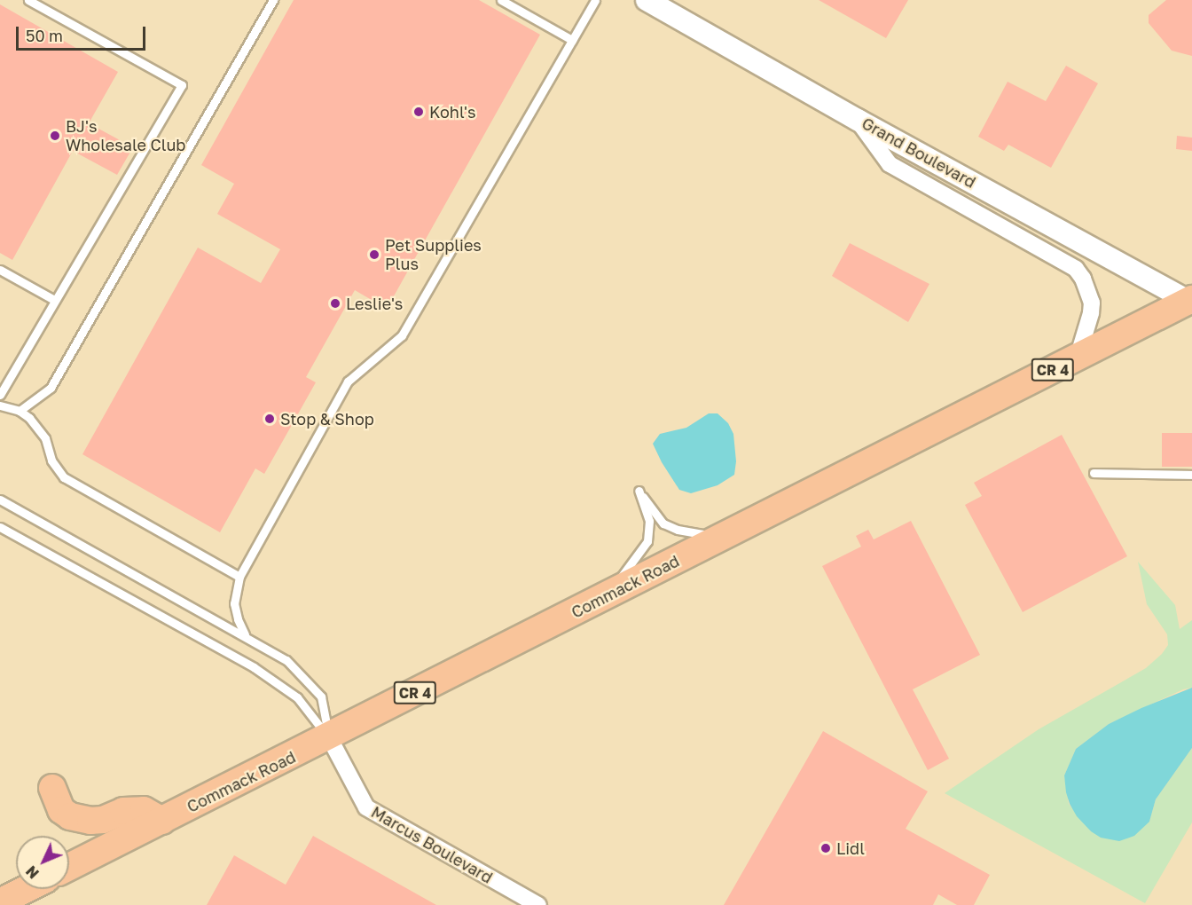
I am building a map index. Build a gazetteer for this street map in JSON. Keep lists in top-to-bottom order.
{
  "streets": {
    "main road": ["CR 4", "Commack Road"],
    "street": ["Grand Boulevard", "Marcus Boulevard"]
  },
  "crossings": [
    ["Grand Boulevard", "Commack Road"],
    ["Commack Road", "Marcus Boulevard"]
  ],
  "places": [
    "Kohl's",
    "BJ's Wholesale Club",
    "Pet Supplies Plus",
    "Leslie's",
    "Stop & Shop",
    "Lidl"
  ],
  "scale_bar": "50 m",
  "north": "bottom left"
}
